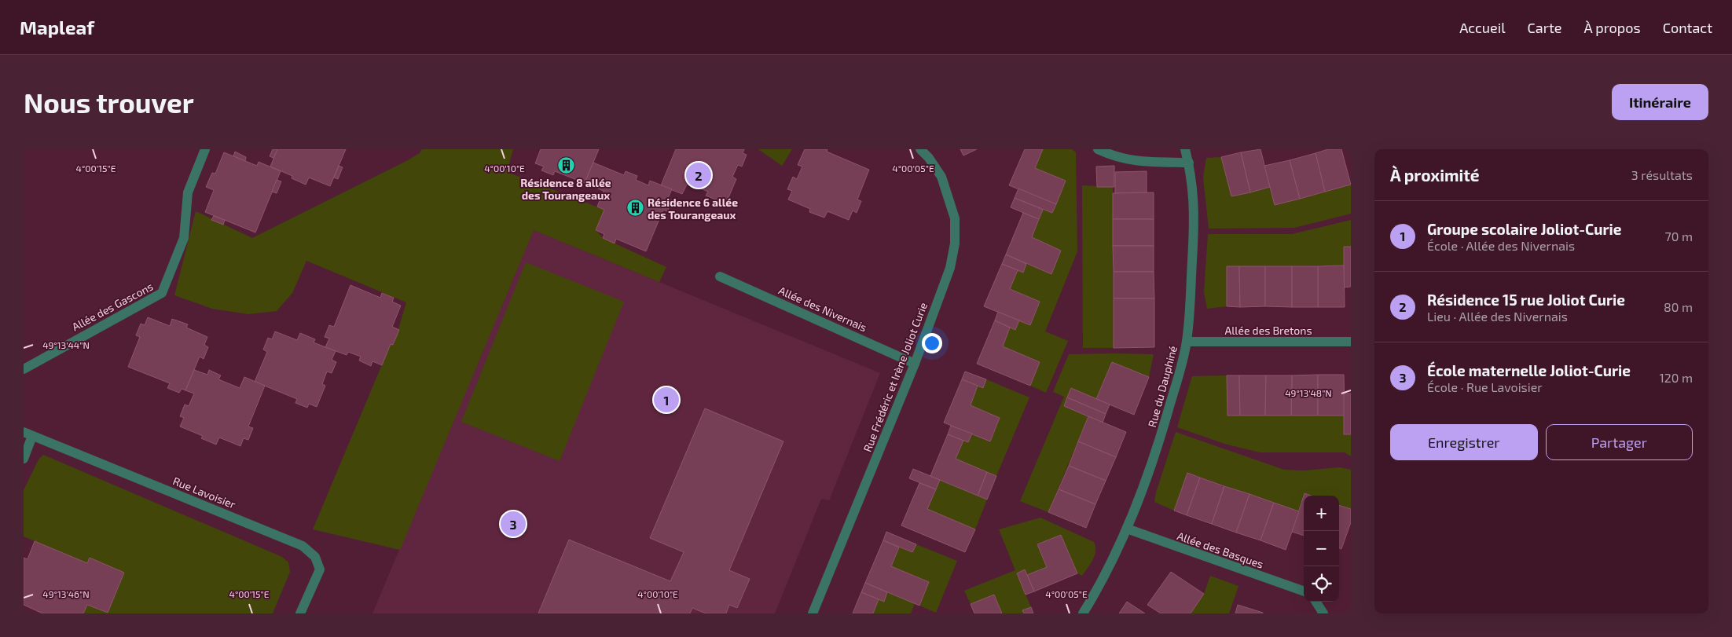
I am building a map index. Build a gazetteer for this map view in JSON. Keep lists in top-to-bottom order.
{
  "streets": {
    "street": [
      "Allée des Gascons",
      "Allée des Nivernais",
      "Allée des Bretons",
      "Rue Frédéric et Irène Joliot Curie",
      "Rue du Dauphiné",
      "Rue Lavoisier",
      "Allée des Basques"
    ]
  },
  "crossings": [
    ["Allée des Nivernais", "Rue Frédéric et Irène Joliot Curie"],
    ["Allée des Bretons", "Rue du Dauphiné"],
    ["Rue du Dauphiné", "Allée des Basques"]
  ],
  "places": {
    "building": ["Résidence 8 allée des Tourangeaux", "Résidence 6 allée des Tourangeaux"]
  },
  "page": {
    "header": "Mapleaf",
    "nav": [
      "Accueil",
      "Carte",
      "À propos",
      "Contact"
    ],
    "buttons": [
      "Itinéraire",
      ["Enregistrer", "Partager"]
    ],
    "title": "Nous trouver",
    "heading": ["À proximité", "3 résultats"],
    "pins": ["2", "1", "3"],
    "list": [
      {
        "mark": "1",
        "name": "Groupe scolaire Joliot-Curie",
        "note": "École · Allée des Nivernais",
        "value": "70 m"
      },
      {
        "mark": "2",
        "name": "Résidence 15 rue Joliot Curie",
        "note": "Lieu · Allée des Nivernais",
        "value": "80 m"
      },
      {
        "mark": "3",
        "name": "École maternelle Joliot-Curie",
        "note": "École · Rue Lavoisier",
        "value": "120 m"
      }
    ],
    "map_buttons": ["+", "−"]
  },
  "coordinates": [
    "4°00'15\"E",
    "4°00'10\"E",
    "4°00'05\"E",
    "49°13'44\"N",
    "49°13'48\"N",
    "49°13'46\"N"
  ]
}
